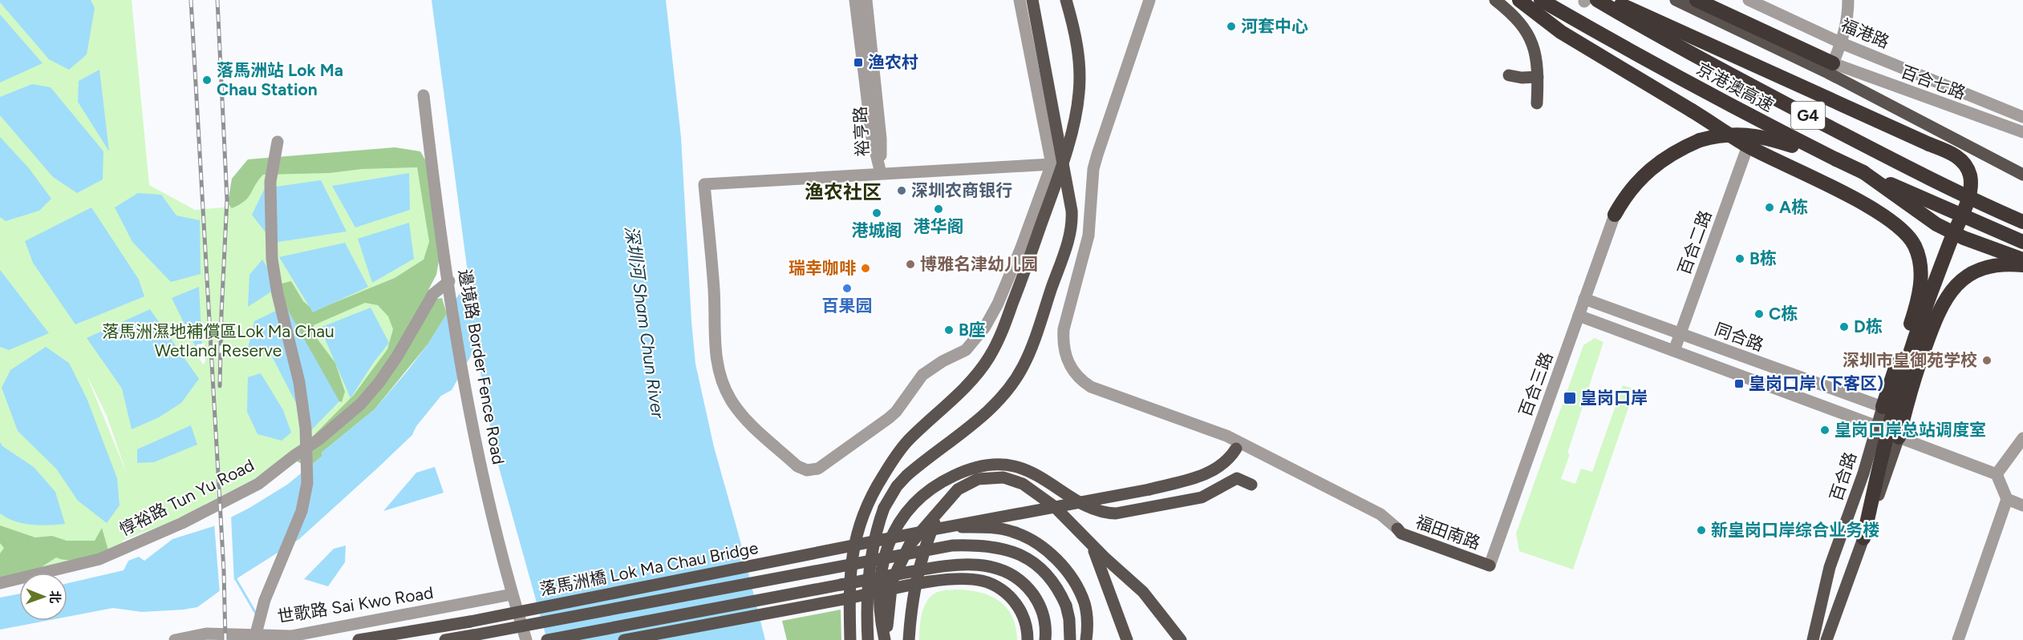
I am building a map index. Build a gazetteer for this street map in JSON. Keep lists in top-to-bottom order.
{
  "streets": {
    "highway": ["京港澳高速", "G4"],
    "main road": ["百合路", "福田南路", "落馬洲橋 Lok Ma Chau Bridge"],
    "street": [
      "福港路",
      "百合七路",
      "裕亨路",
      "百合二路",
      "同合路",
      "邊境路 Border Fence Road",
      "百合三路",
      "惇裕路 Tun Yu Road",
      "世歌路 Sai Kwo Road"
    ]
  },
  "crossings": [
    ["百合二路", "同合路"],
    ["同合路", "百合三路"],
    ["同合路", "百合路"],
    ["邊境路 Border Fence Road", "惇裕路 Tun Yu Road"],
    ["邊境路 Border Fence Road", "世歌路 Sai Kwo Road"],
    ["百合三路", "福田南路"]
  ],
  "districts": ["渔农社区"],
  "water": ["深圳河 Sham Chun River"],
  "parks": ["落馬洲濕地補償區Lok Ma Chau Wetland Reserve"],
  "places": {
    "other": [
      "河套中心",
      "落馬洲站 Lok Ma Chau Station",
      "深圳农商银行",
      "A栋",
      "港华阁",
      "港城阁",
      "B栋",
      "博雅名津幼儿园",
      "瑞幸咖啡",
      "百果园",
      "C栋",
      "D栋",
      "B座",
      "深圳市皇御苑学校",
      "皇岗口岸总站调度室",
      "新皇岗口岸综合业务楼"
    ],
    "transit": ["渔农村", "皇岗口岸 (下客区)", "皇岗口岸"]
  },
  "north": "right"
}
